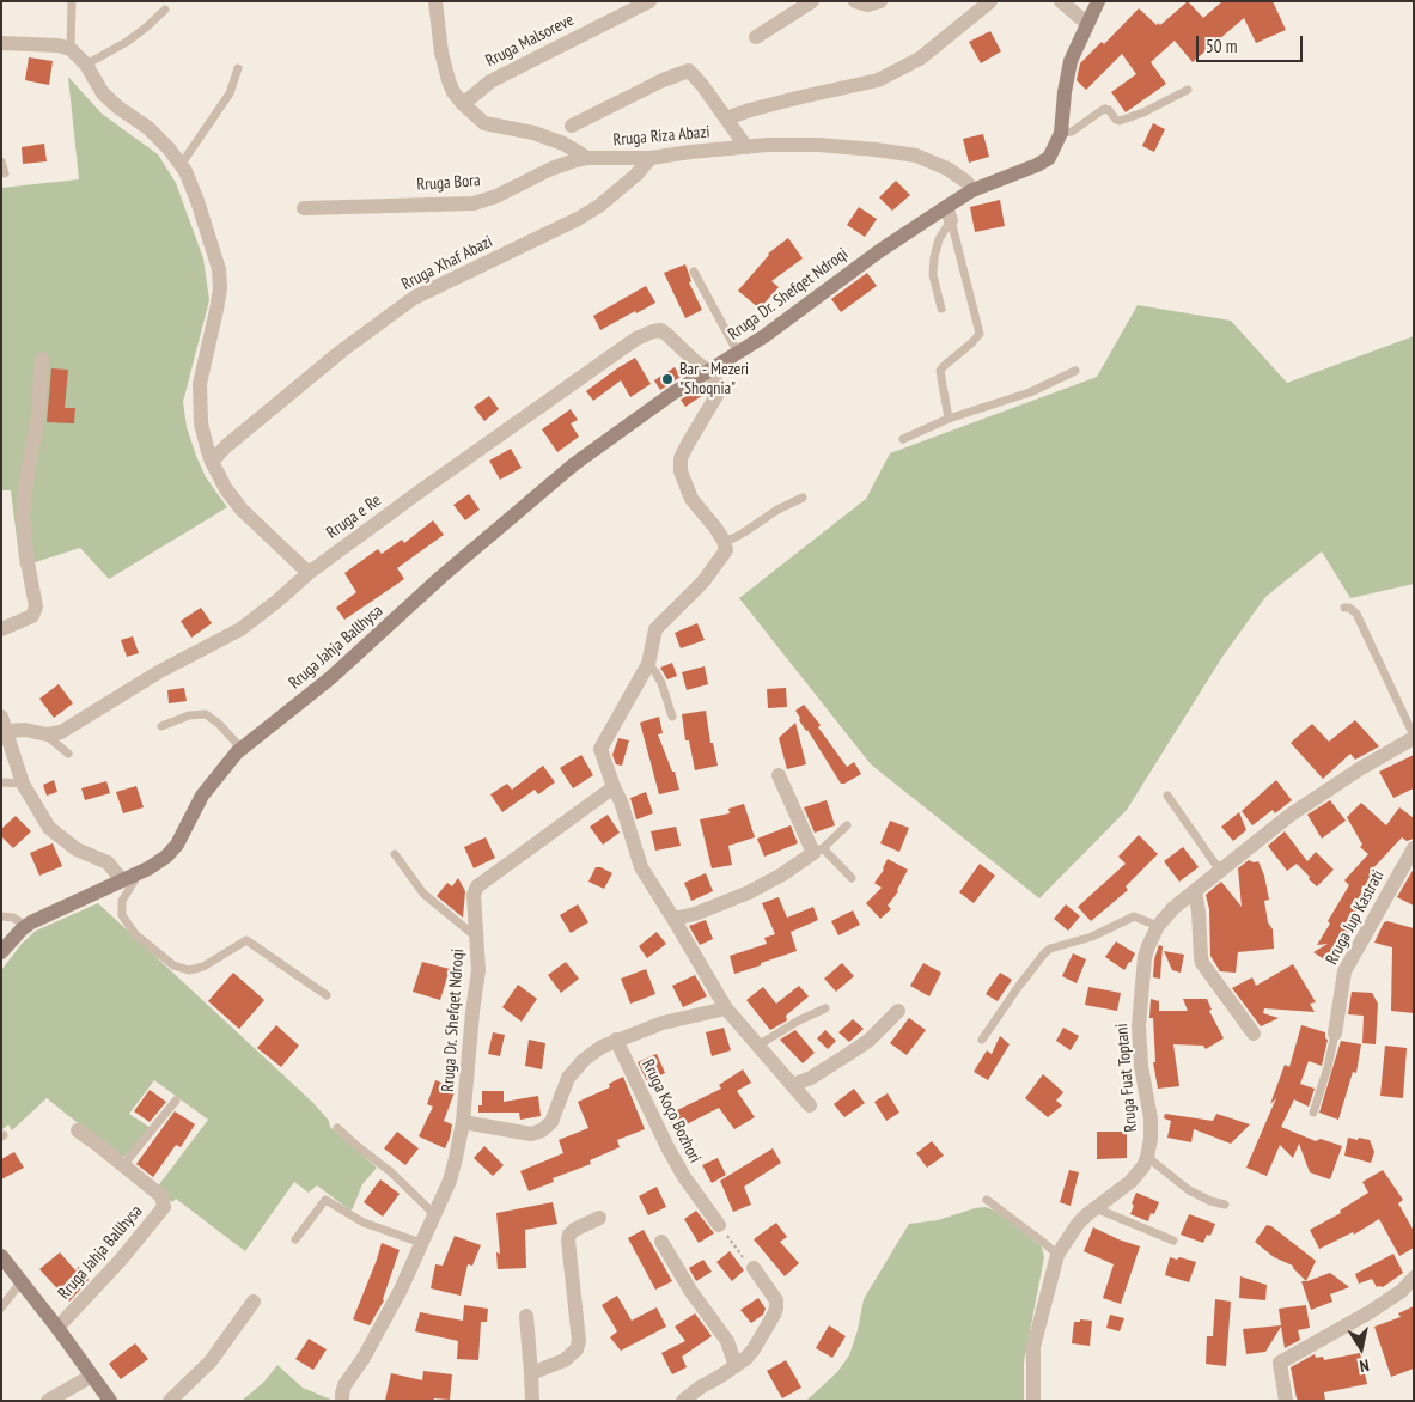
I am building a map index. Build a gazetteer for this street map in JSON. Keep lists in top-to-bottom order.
{
  "streets": {
    "main road": ["Rruga Dr. Shefqet Ndroqi", "Rruga Jahja Ballhysa"],
    "street": [
      "Rruga Malsoreve",
      "Rruga Riza Abazi",
      "Rruga Bora",
      "Rruga Xhaf Abazi",
      "Rruga e Re",
      "Rruga Jup Kastrati",
      "Rruga Fuat Toptani",
      "Rruga Koço Bozhori"
    ]
  },
  "crossings": [
    ["Rruga Riza Abazi", "Rruga Bora"],
    ["Rruga Riza Abazi", "Rruga Xhaf Abazi"],
    ["Rruga Riza Abazi", "Rruga Dr. Shefqet Ndroqi"],
    ["Rruga Dr. Shefqet Ndroqi", "Rruga e Re"],
    ["Rruga Dr. Shefqet Ndroqi", "Rruga Jahja Ballhysa"],
    ["Rruga e Re", "Rruga Jahja Ballhysa"]
  ],
  "places": ["Bar - Mezeri \"Shoqnia\""],
  "scale_bar": "50 m",
  "north": "bottom"
}
